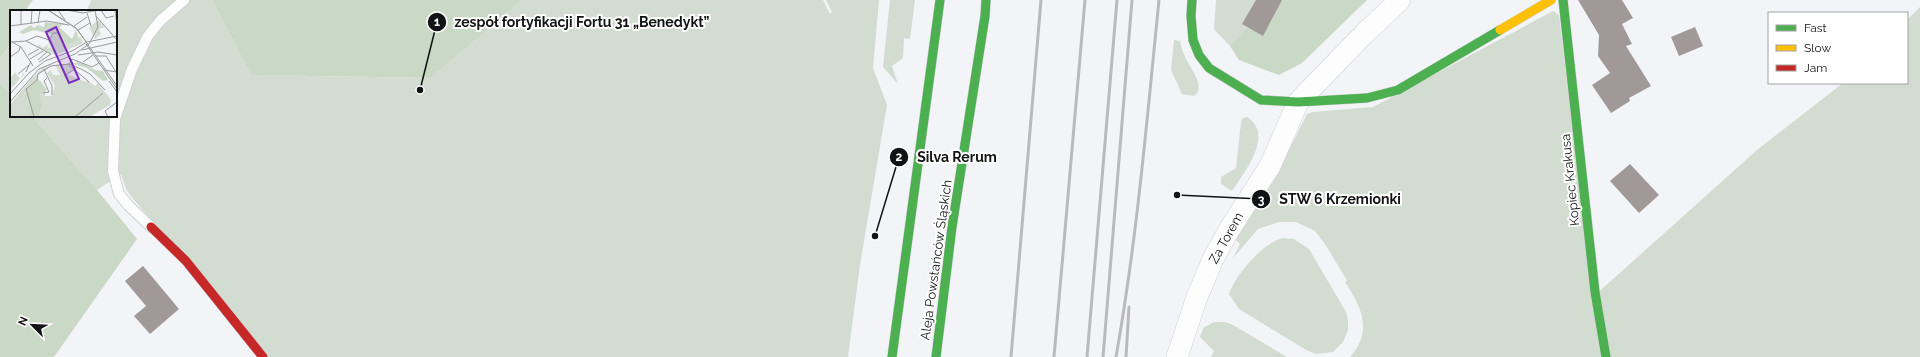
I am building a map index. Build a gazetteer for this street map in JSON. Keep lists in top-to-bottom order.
{
  "streets": {
    "street": ["Kopiec Krakusa", "Za Torem", "Aleja Powstańców Śląskich"]
  },
  "places": ["zespół fortyfikacji Fortu 31 „Benedykt”", "STW 6 Krzemionki", "Silva Rerum"],
  "legend": ["Fast", "Slow", "Jam"],
  "north": "top left"
}
